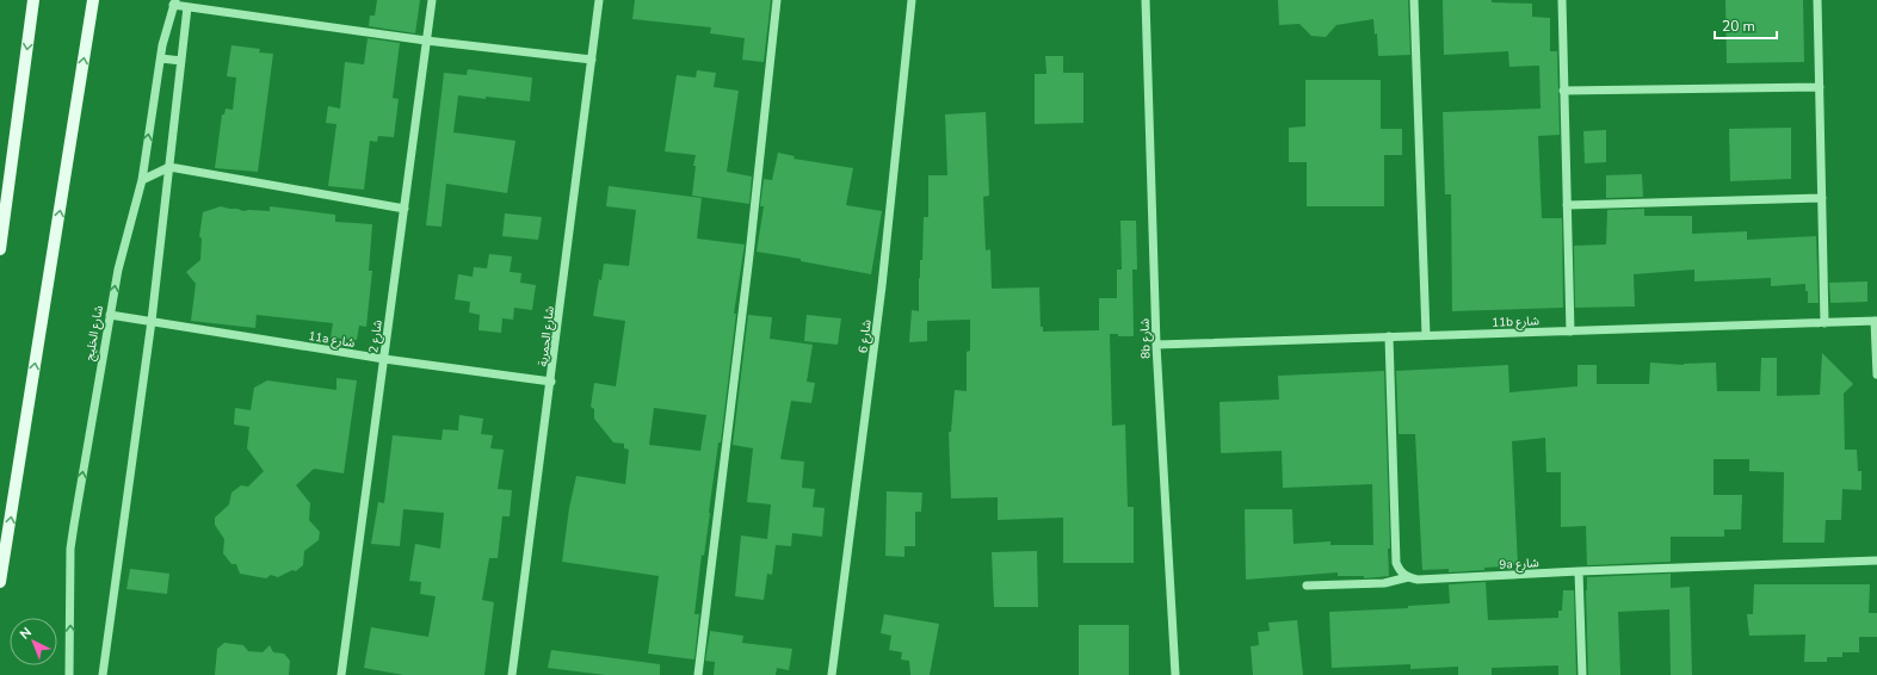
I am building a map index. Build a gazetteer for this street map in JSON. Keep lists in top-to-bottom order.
{
  "streets": {
    "street": [
      "11b شارع",
      "شارع الخليج",
      "شارع 2",
      "شارع الحمرية",
      "شارع 6",
      "11a شارع",
      "8b شارع",
      "9a شارع"
    ]
  },
  "crossings": [
    ["11b شارع", "8b شارع"],
    ["شارع الخليج", "11a شارع"],
    ["شارع 2", "11a شارع"],
    ["شارع الحمرية", "11a شارع"]
  ],
  "scale_bar": "20 m",
  "north": "top left"
}
